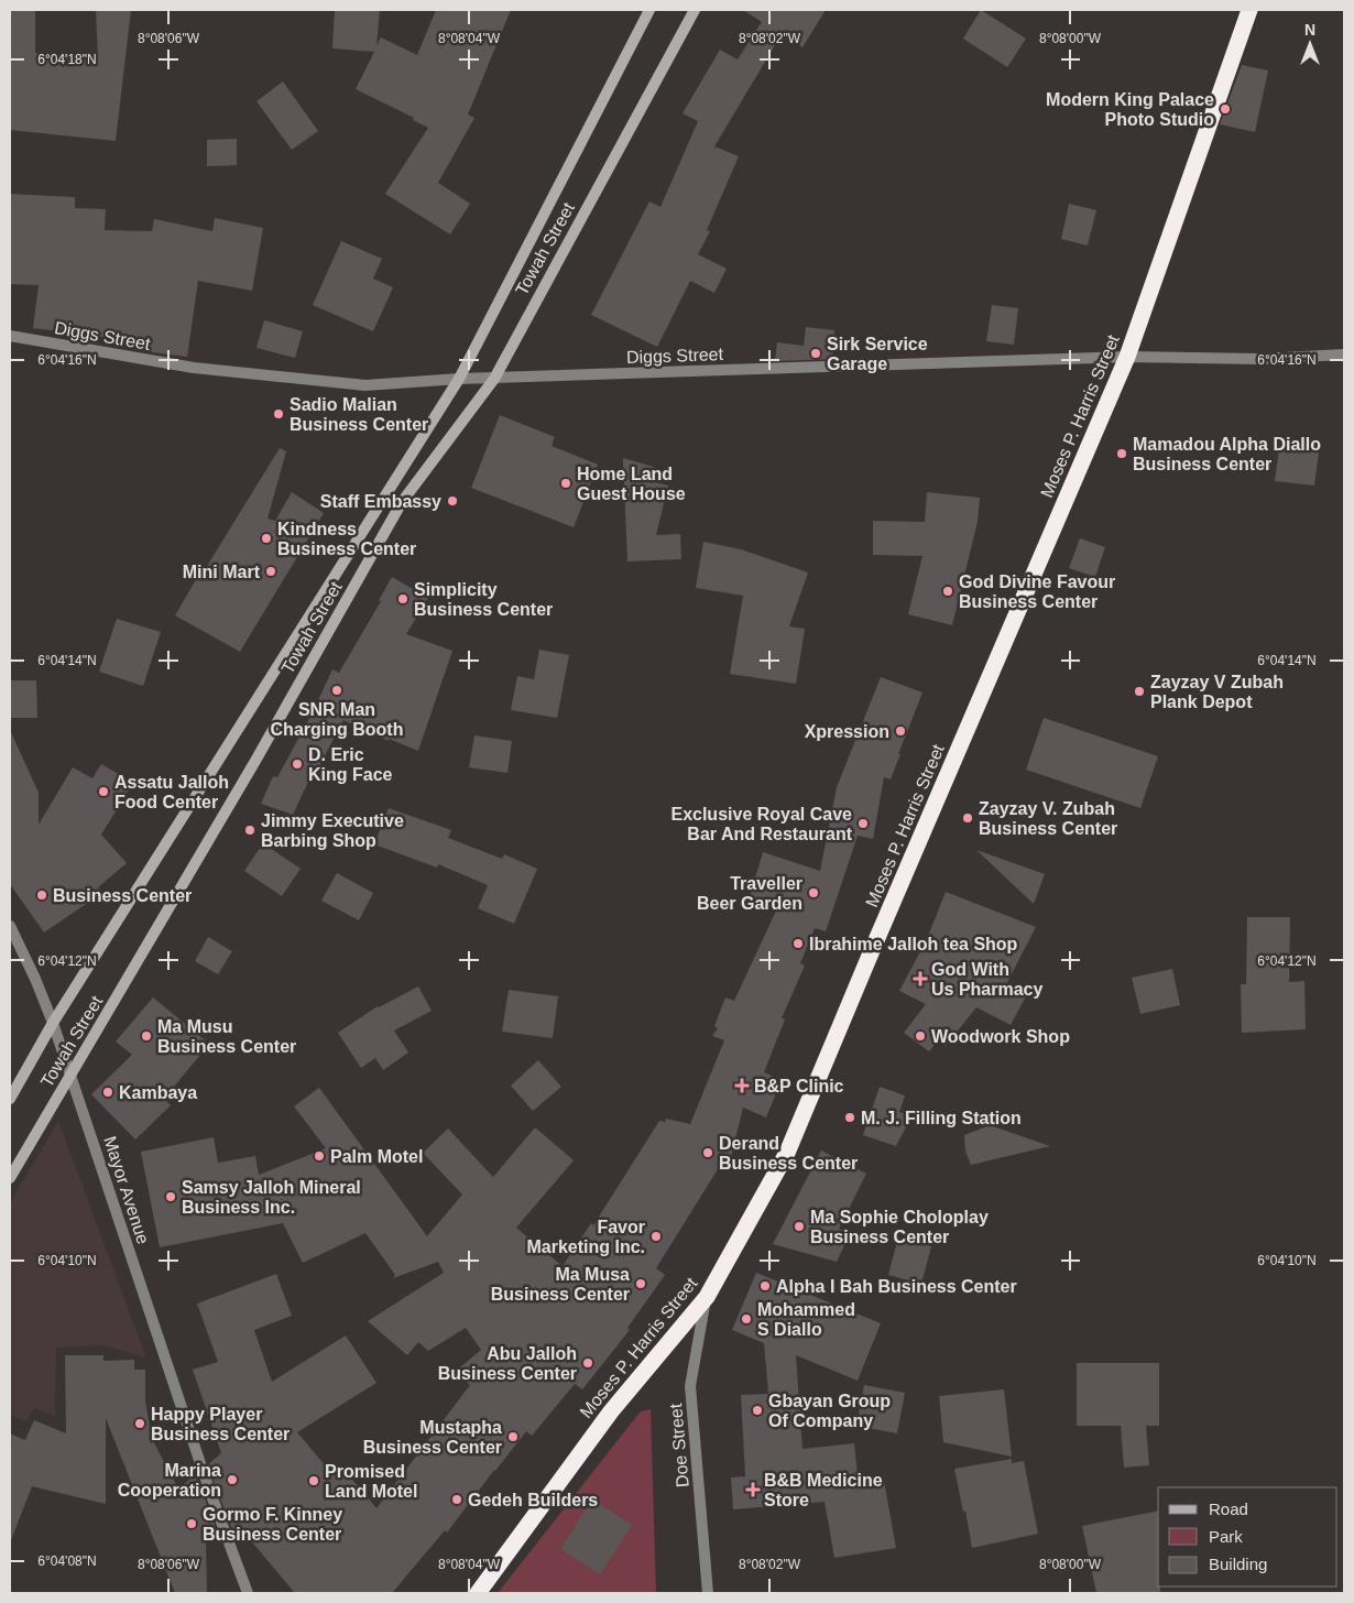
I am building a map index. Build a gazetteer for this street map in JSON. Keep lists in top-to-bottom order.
{
  "streets": {
    "highway": ["Moses P. Harris Street"],
    "street": [
      "Towah Street",
      "Diggs Street",
      "Mayor Avenue",
      "Doe Street"
    ]
  },
  "crossings": [
    ["Towah Street", "Diggs Street"],
    ["Towah Street", "Mayor Avenue"],
    ["Diggs Street", "Moses P. Harris Street"],
    ["Moses P. Harris Street", "Doe Street"]
  ],
  "places": {
    "other": [
      "Modern King Palace Photo Studio",
      "Sirk Service Garage",
      "Sadio Malian Business Center",
      "Mamadou Alpha Diallo Business Center",
      "Home Land Guest House",
      "Staff Embassy",
      "Kindness Business Center",
      "Mini Mart",
      "God Divine Favour Business Center",
      "Simplicity Business Center",
      "SNR Man Charging Booth",
      "Zayzay V Zubah Plank Depot",
      "Xpression",
      "D. Eric King Face",
      "Assatu Jalloh Food Center",
      "Zayzay V. Zubah Business Center",
      "Exclusive Royal Cave Bar And Restaurant",
      "Jimmy Executive Barbing Shop",
      "Traveller Beer Garden",
      "Business Center",
      "Ibrahime Jalloh tea Shop",
      "Ma Musu Business Center",
      "Woodwork Shop",
      "Kambaya",
      "M. J. Filling Station",
      "Derand Business Center",
      "Palm Motel",
      "Samsy Jalloh Mineral Business Inc.",
      "Ma Sophie Choloplay Business Center",
      "Favor Marketing Inc.",
      "Ma Musa Business Center",
      "Alpha I Bah Business Center",
      "Mohammed S Diallo",
      "Abu Jalloh Business Center",
      "Gbayan Group Of Company",
      "Happy Player Business Center",
      "Mustapha Business Center",
      "Marina Cooperation",
      "Promised Land Motel",
      "Gedeh Builders",
      "Gormo F. Kinney Business Center"
    ],
    "health": ["God With Us Pharmacy", "B&P Clinic", "B&B Medicine Store"]
  },
  "legend": ["Road", "Park", "Building"],
  "north": "top",
  "coordinates": [
    "8°08'06\"W",
    "8°08'04\"W",
    "8°08'02\"W",
    "8°08'00\"W",
    "6°04'18\"N",
    "6°04'16\"N",
    "6°04'14\"N",
    "6°04'12\"N",
    "6°04'10\"N",
    "6°04'08\"N"
  ]
}
